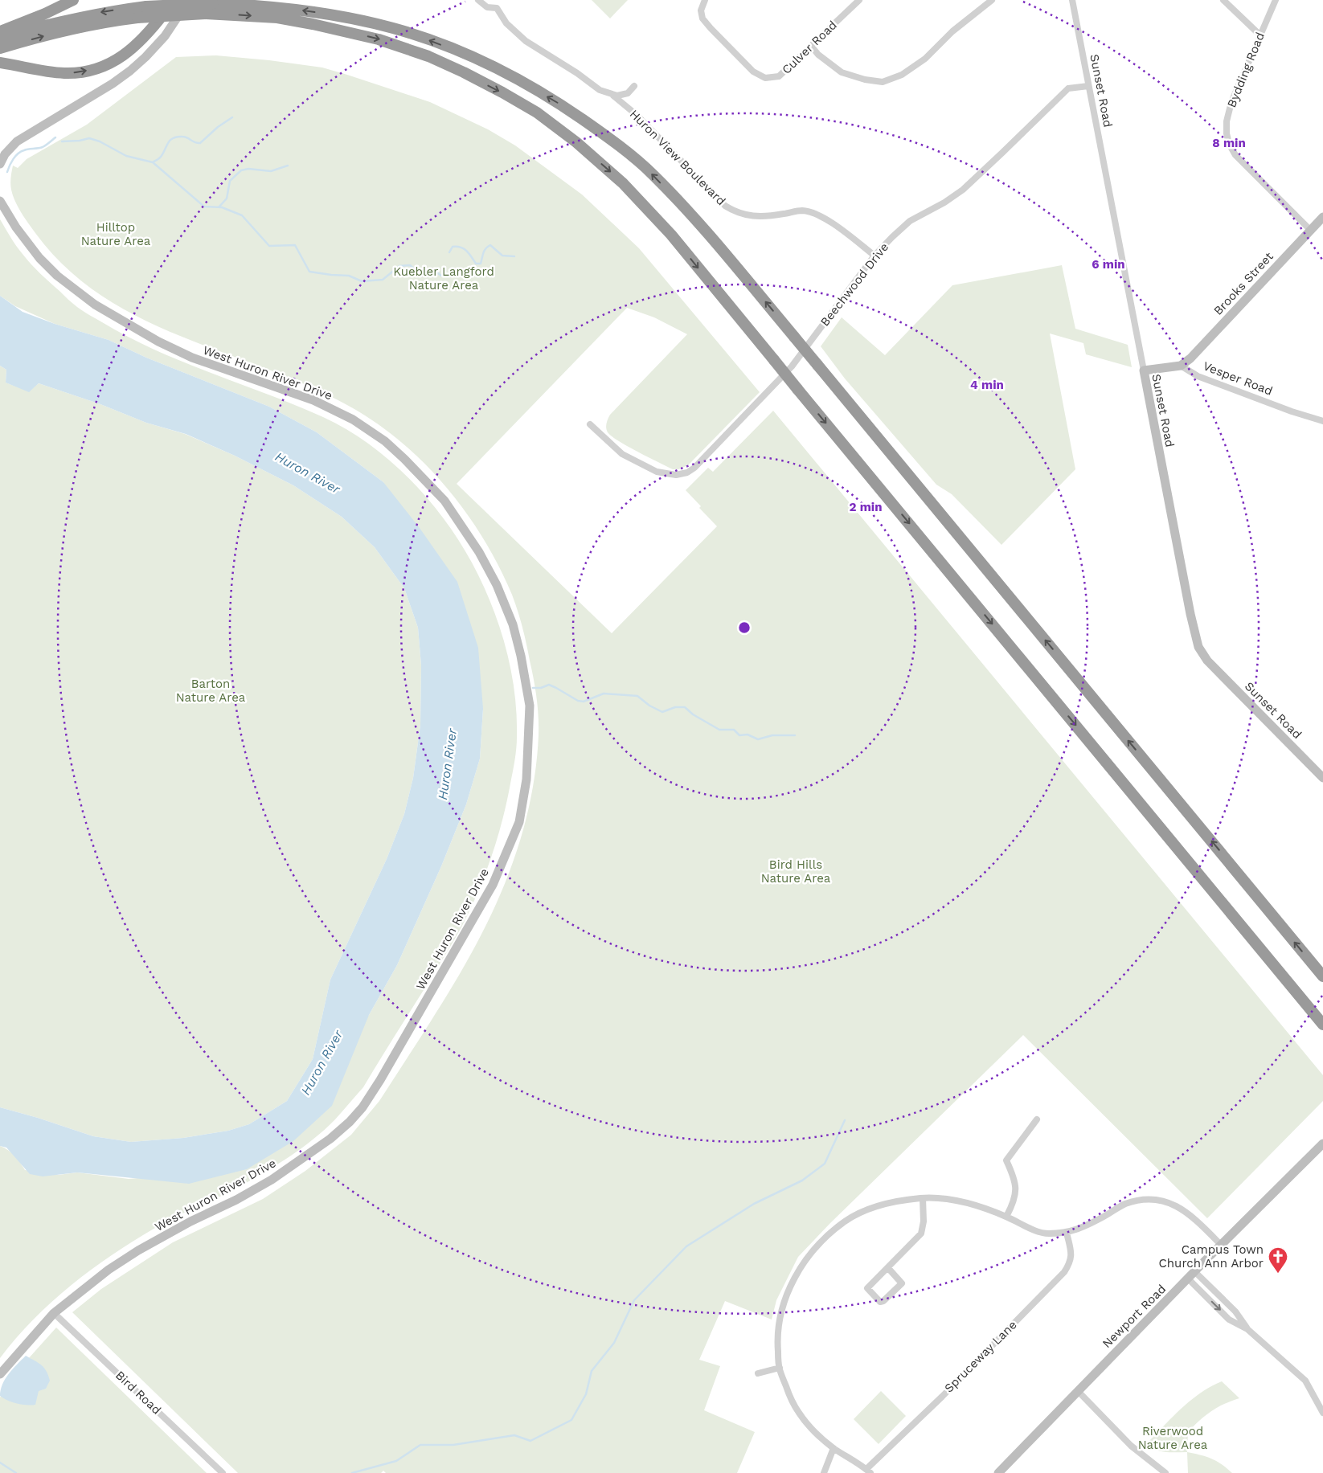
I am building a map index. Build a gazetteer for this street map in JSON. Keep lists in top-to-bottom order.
{
  "streets": {
    "street": [
      "Culver Road",
      "Bydding Road",
      "Sunset Road",
      "Huron View Boulevard",
      "Brooks Street",
      "Beechwood Drive",
      "West Huron River Drive",
      "Vesper Road",
      "Newport Road",
      "Spruceway Lane",
      "Bird Road"
    ]
  },
  "crossings": [
    ["Bydding Road", "Brooks Street"],
    ["Sunset Road", "Beechwood Drive"],
    ["Huron View Boulevard", "Beechwood Drive"],
    ["Brooks Street", "Vesper Road"],
    ["West Huron River Drive", "Bird Road"]
  ],
  "water": ["Huron River"],
  "parks": [
    "Hilltop Nature Area",
    "Kuebler Langford Nature Area",
    "Barton Nature Area",
    "Bird Hills Nature Area",
    "Riverwood Nature Area"
  ],
  "places": {
    "church": ["Campus Town Church Ann Arbor"]
  },
  "rings": [
    "8 min",
    "6 min",
    "4 min",
    "2 min"
  ]
}
